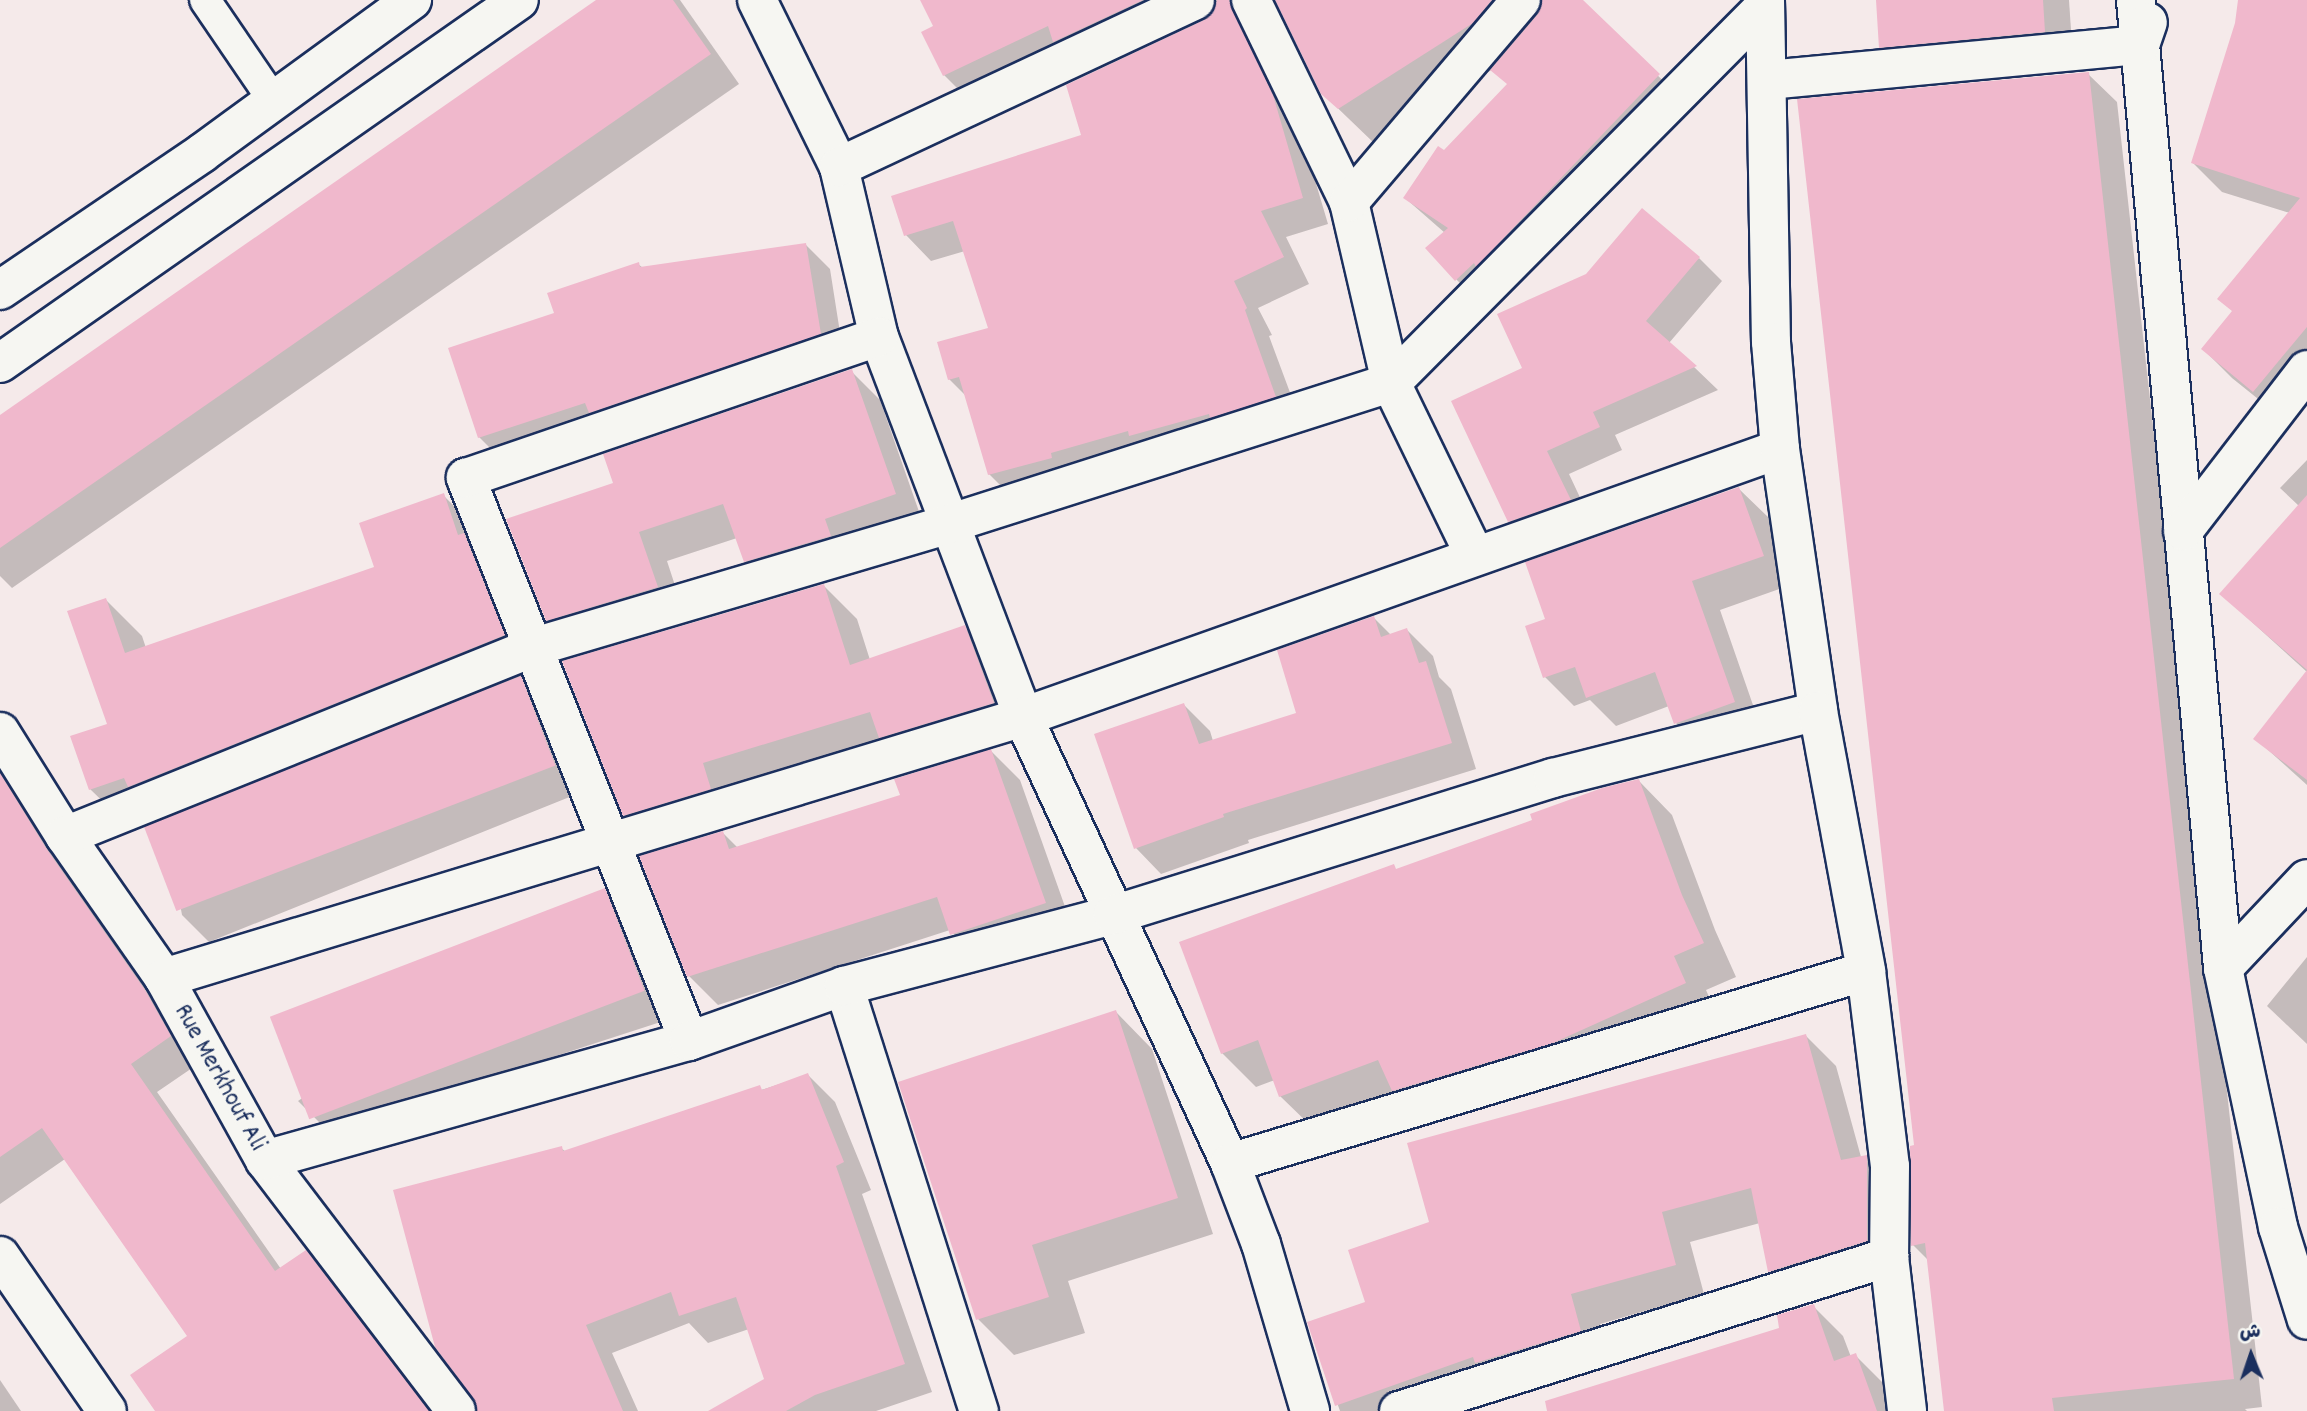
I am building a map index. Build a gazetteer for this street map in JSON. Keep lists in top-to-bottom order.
{
  "streets": {
    "street": ["Rue Merkhouf Ali"]
  },
  "north": "top"
}
